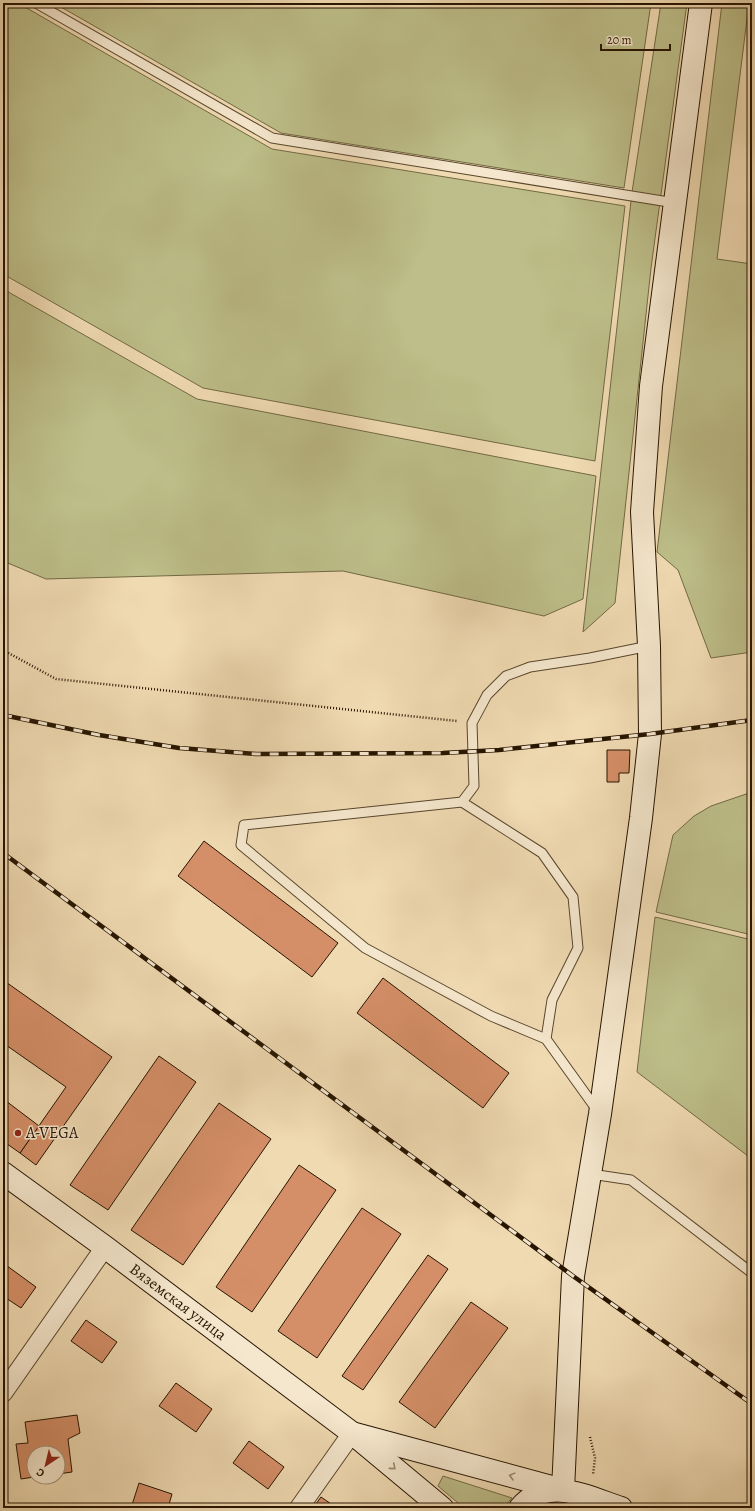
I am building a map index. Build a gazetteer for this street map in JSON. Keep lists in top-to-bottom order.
{
  "streets": {
    "main road": ["Вяземская улица"]
  },
  "places": ["A-VEGA"],
  "scale_bar": "20 m",
  "north": "bottom left"
}
